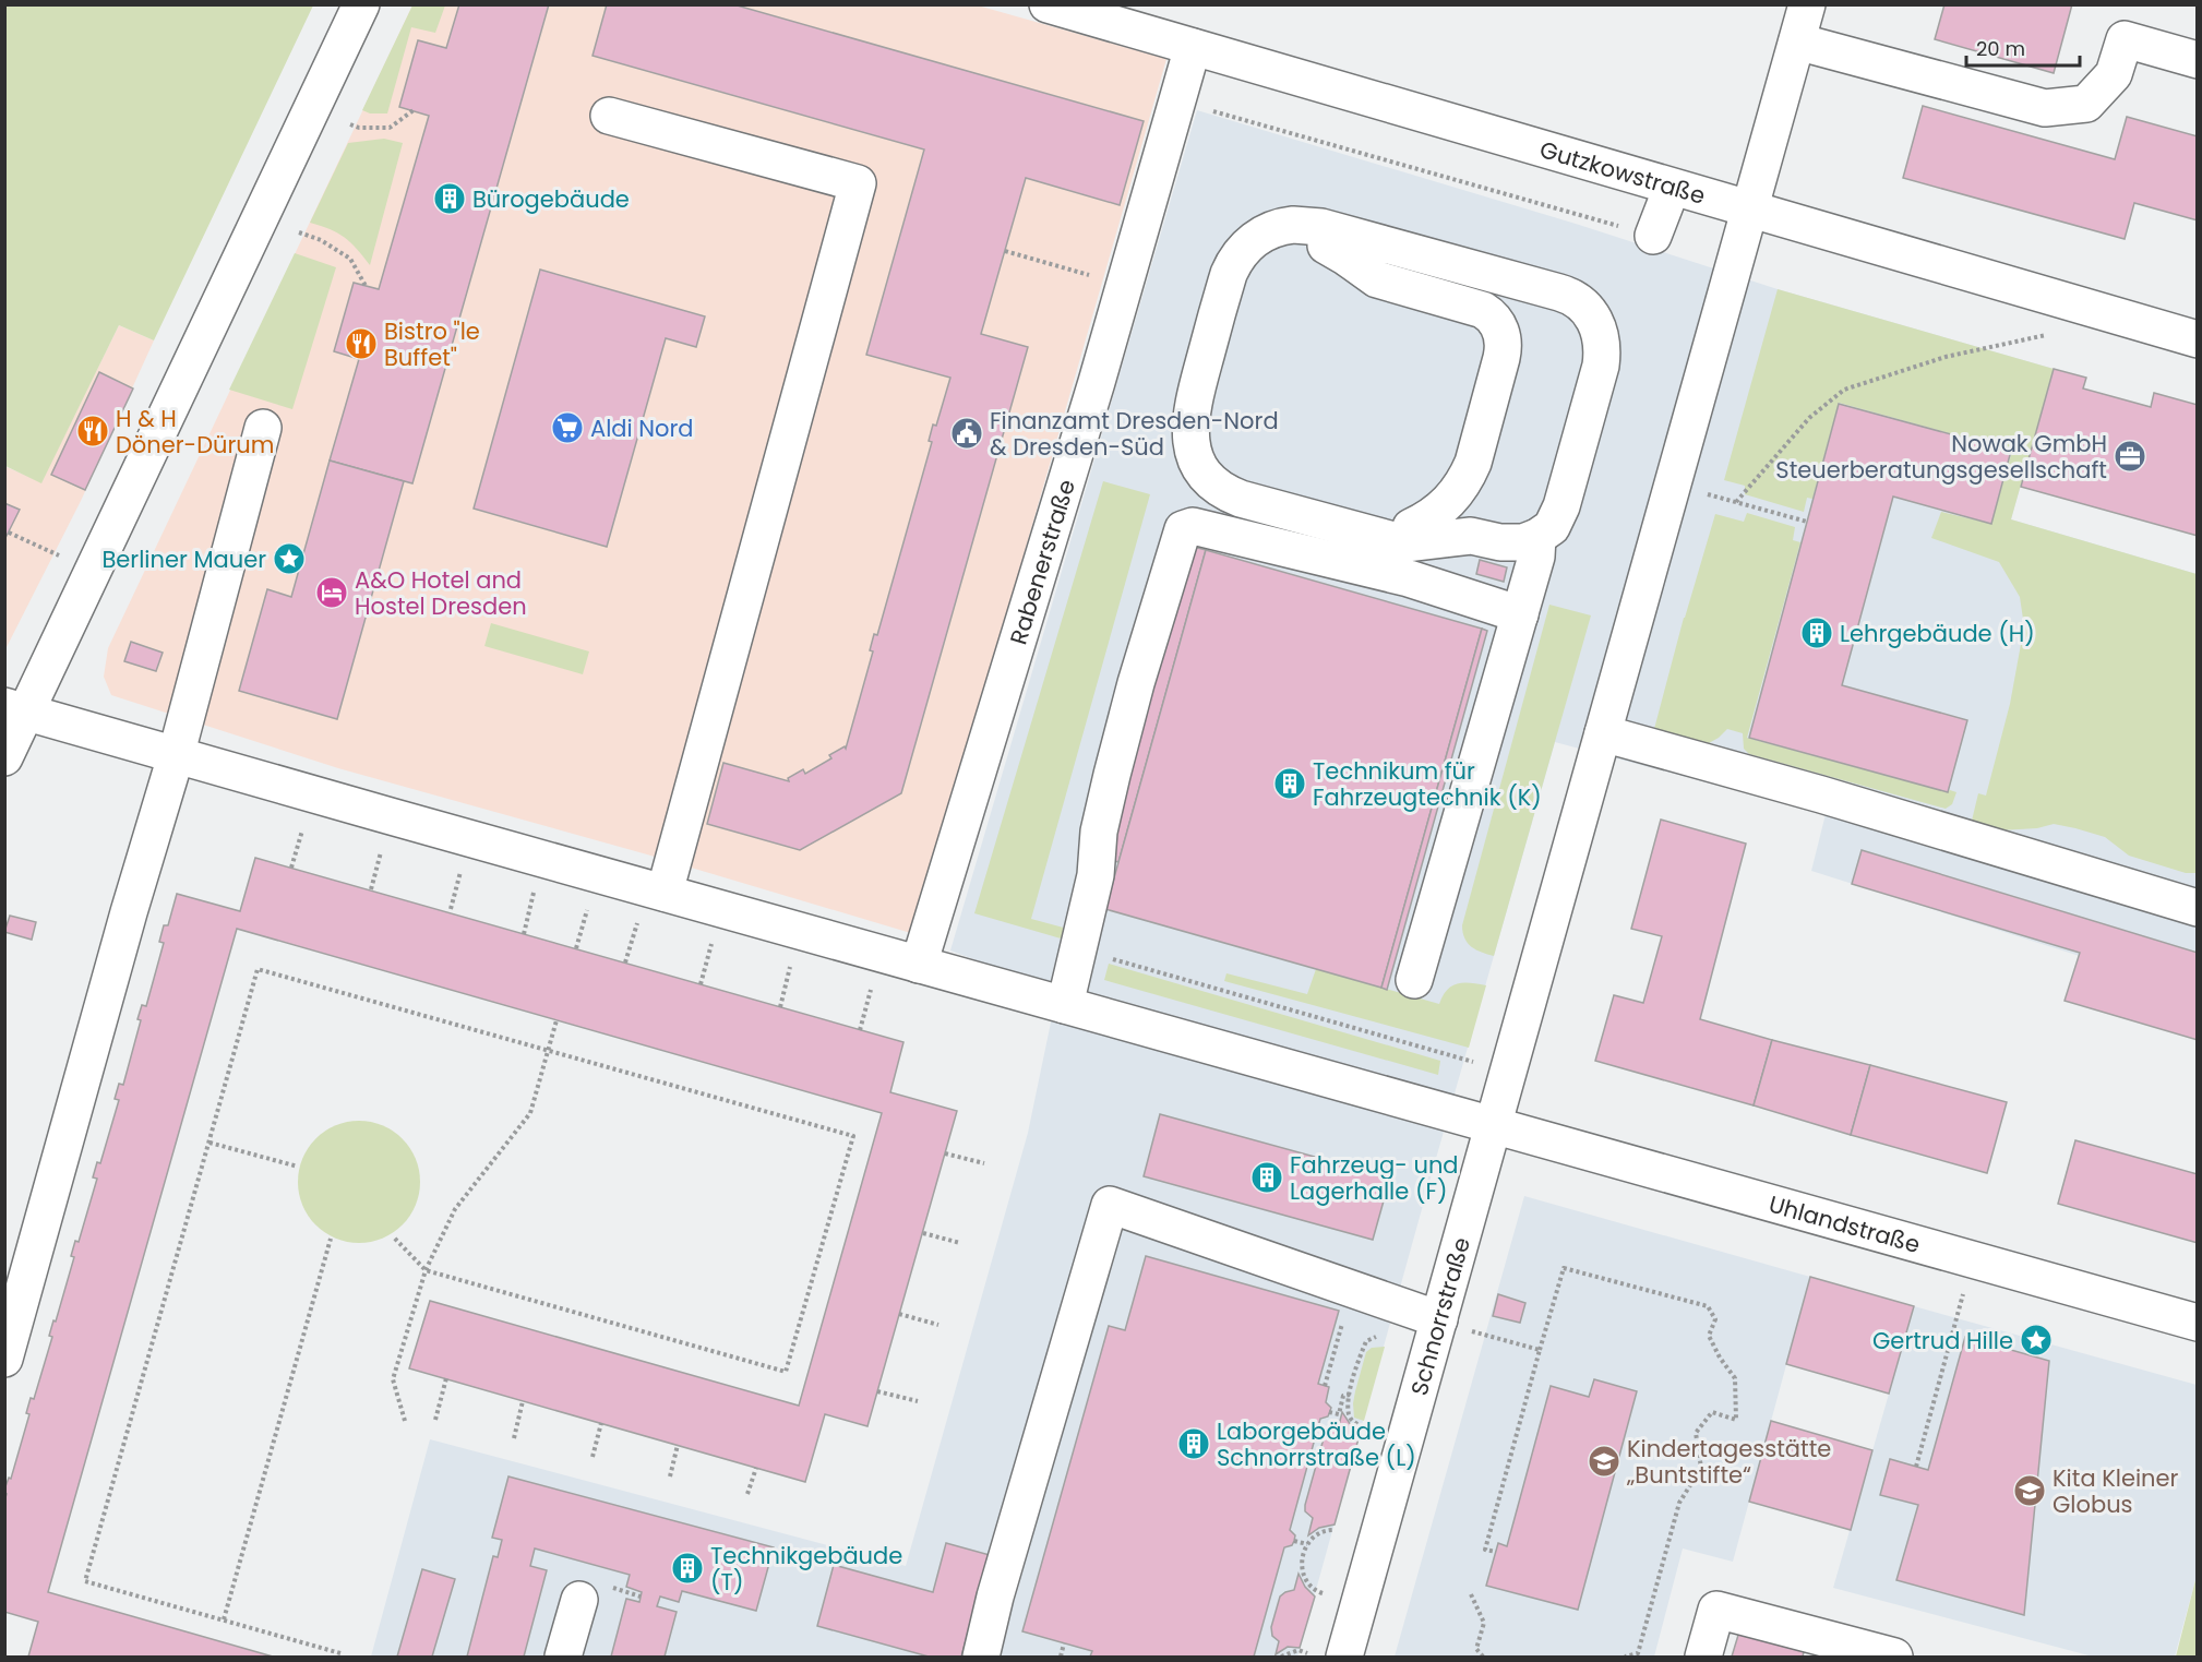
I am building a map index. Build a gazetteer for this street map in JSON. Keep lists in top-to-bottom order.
{
  "streets": {
    "street": [
      "Gutzkowstraße",
      "Rabenerstraße",
      "Uhlandstraße",
      "Schnorrstraße"
    ]
  },
  "crossings": [
    ["Gutzkowstraße", "Rabenerstraße"],
    ["Gutzkowstraße", "Schnorrstraße"],
    ["Rabenerstraße", "Uhlandstraße"],
    ["Uhlandstraße", "Schnorrstraße"]
  ],
  "places": {
    "building": [
      "Bürogebäude",
      "Lehrgebäude (H)",
      "Technikum für Fahrzeugtechnik (K)",
      "Fahrzeug- und Lagerhalle (F)",
      "Laborgebäude Schnorrstraße (L)",
      "Technikgebäude (T)"
    ],
    "restaurant": ["Bistro \"le Buffet\"", "H & H Döner-Dürum"],
    "supermarket": ["Aldi Nord"],
    "public building": ["Finanzamt Dresden-Nord & Dresden-Süd"],
    "office": ["Nowak GmbH Steuerberatungsgesellschaft"],
    "place": ["Berliner Mauer", "Gertrud Hille"],
    "hotel": ["A&O Hotel and Hostel Dresden"],
    "school or university": ["Kindertagesstätte „Buntstifte“", "Kita Kleiner Globus"]
  },
  "scale_bar": "20 m"
}
